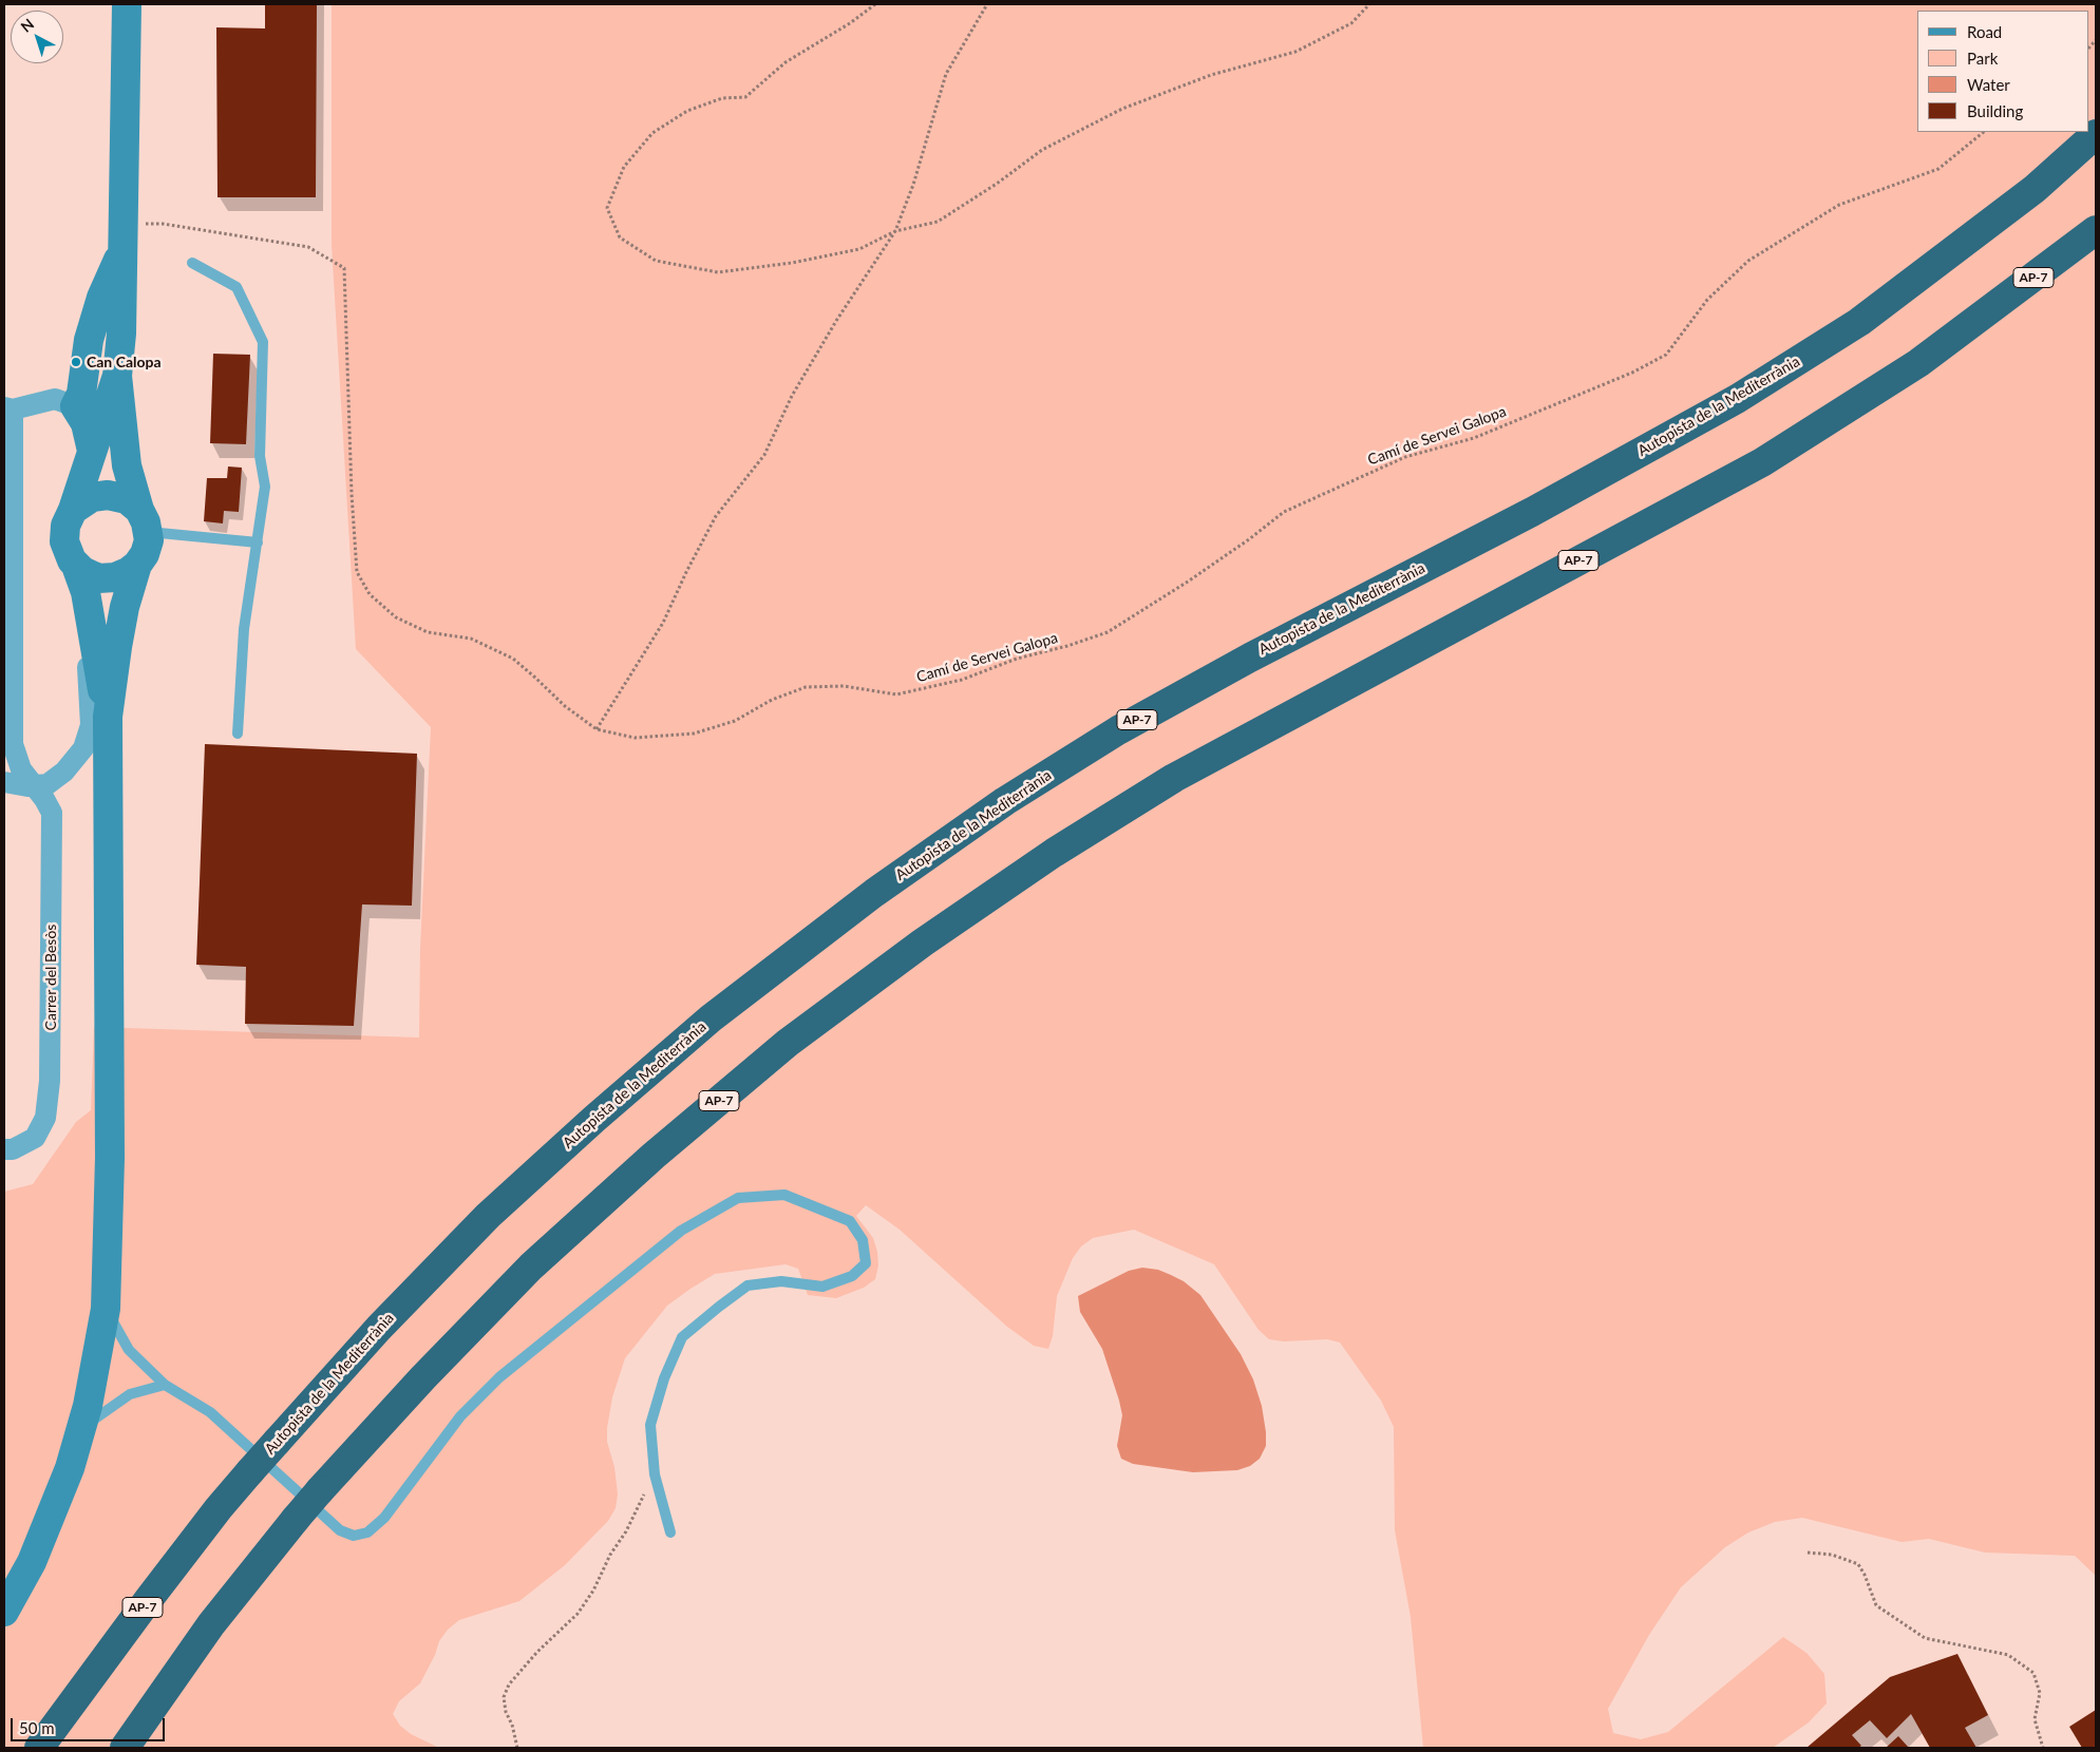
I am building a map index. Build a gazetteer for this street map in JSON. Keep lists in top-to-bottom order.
{
  "streets": {
    "highway": ["AP-7", "Autopista de la Mediterrània"],
    "street": ["Carrer del Besòs"],
    "path": ["Camí de Servei Galopa"]
  },
  "places": ["Can Calopa"],
  "legend": [
    "Road",
    "Park",
    "Water",
    "Building"
  ],
  "scale_bar": "50 m",
  "north": "top left"
}
